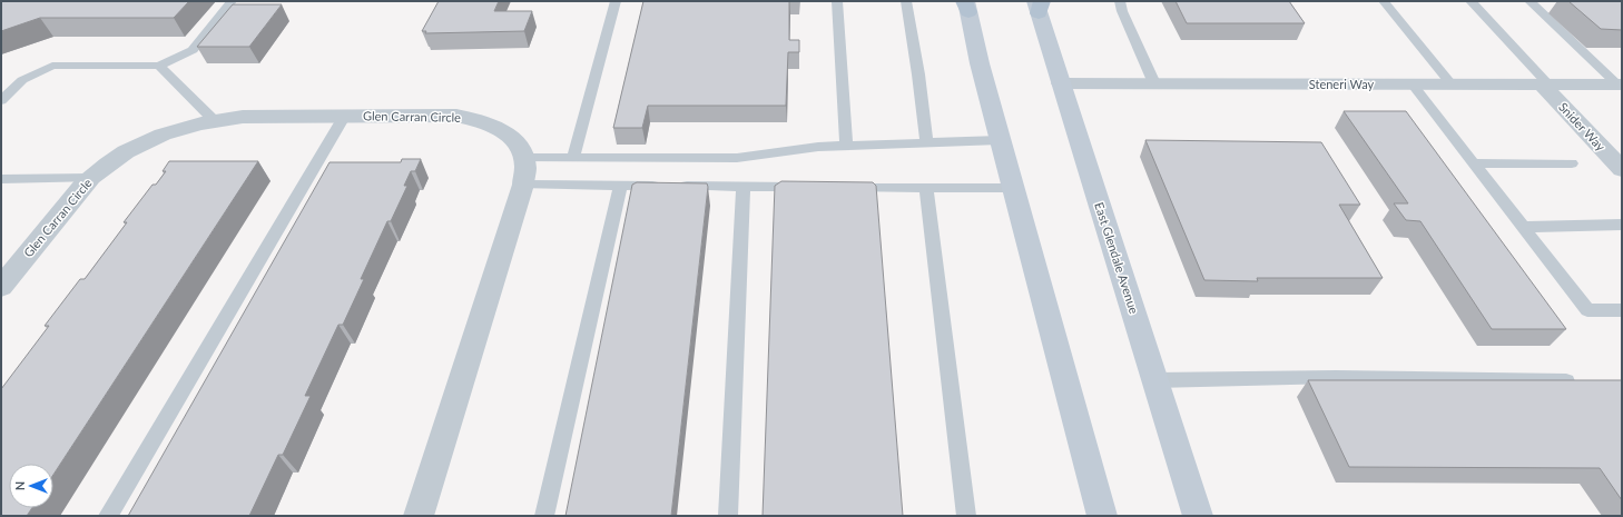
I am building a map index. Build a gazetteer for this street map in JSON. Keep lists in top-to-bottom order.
{
  "streets": {
    "main road": ["East Glendale Avenue"],
    "street": ["Steneri Way", "Glen Carran Circle", "Snider Way"]
  },
  "crossings": [
    ["Steneri Way", "Snider Way"],
    ["Steneri Way", "East Glendale Avenue"]
  ],
  "north": "left"
}
